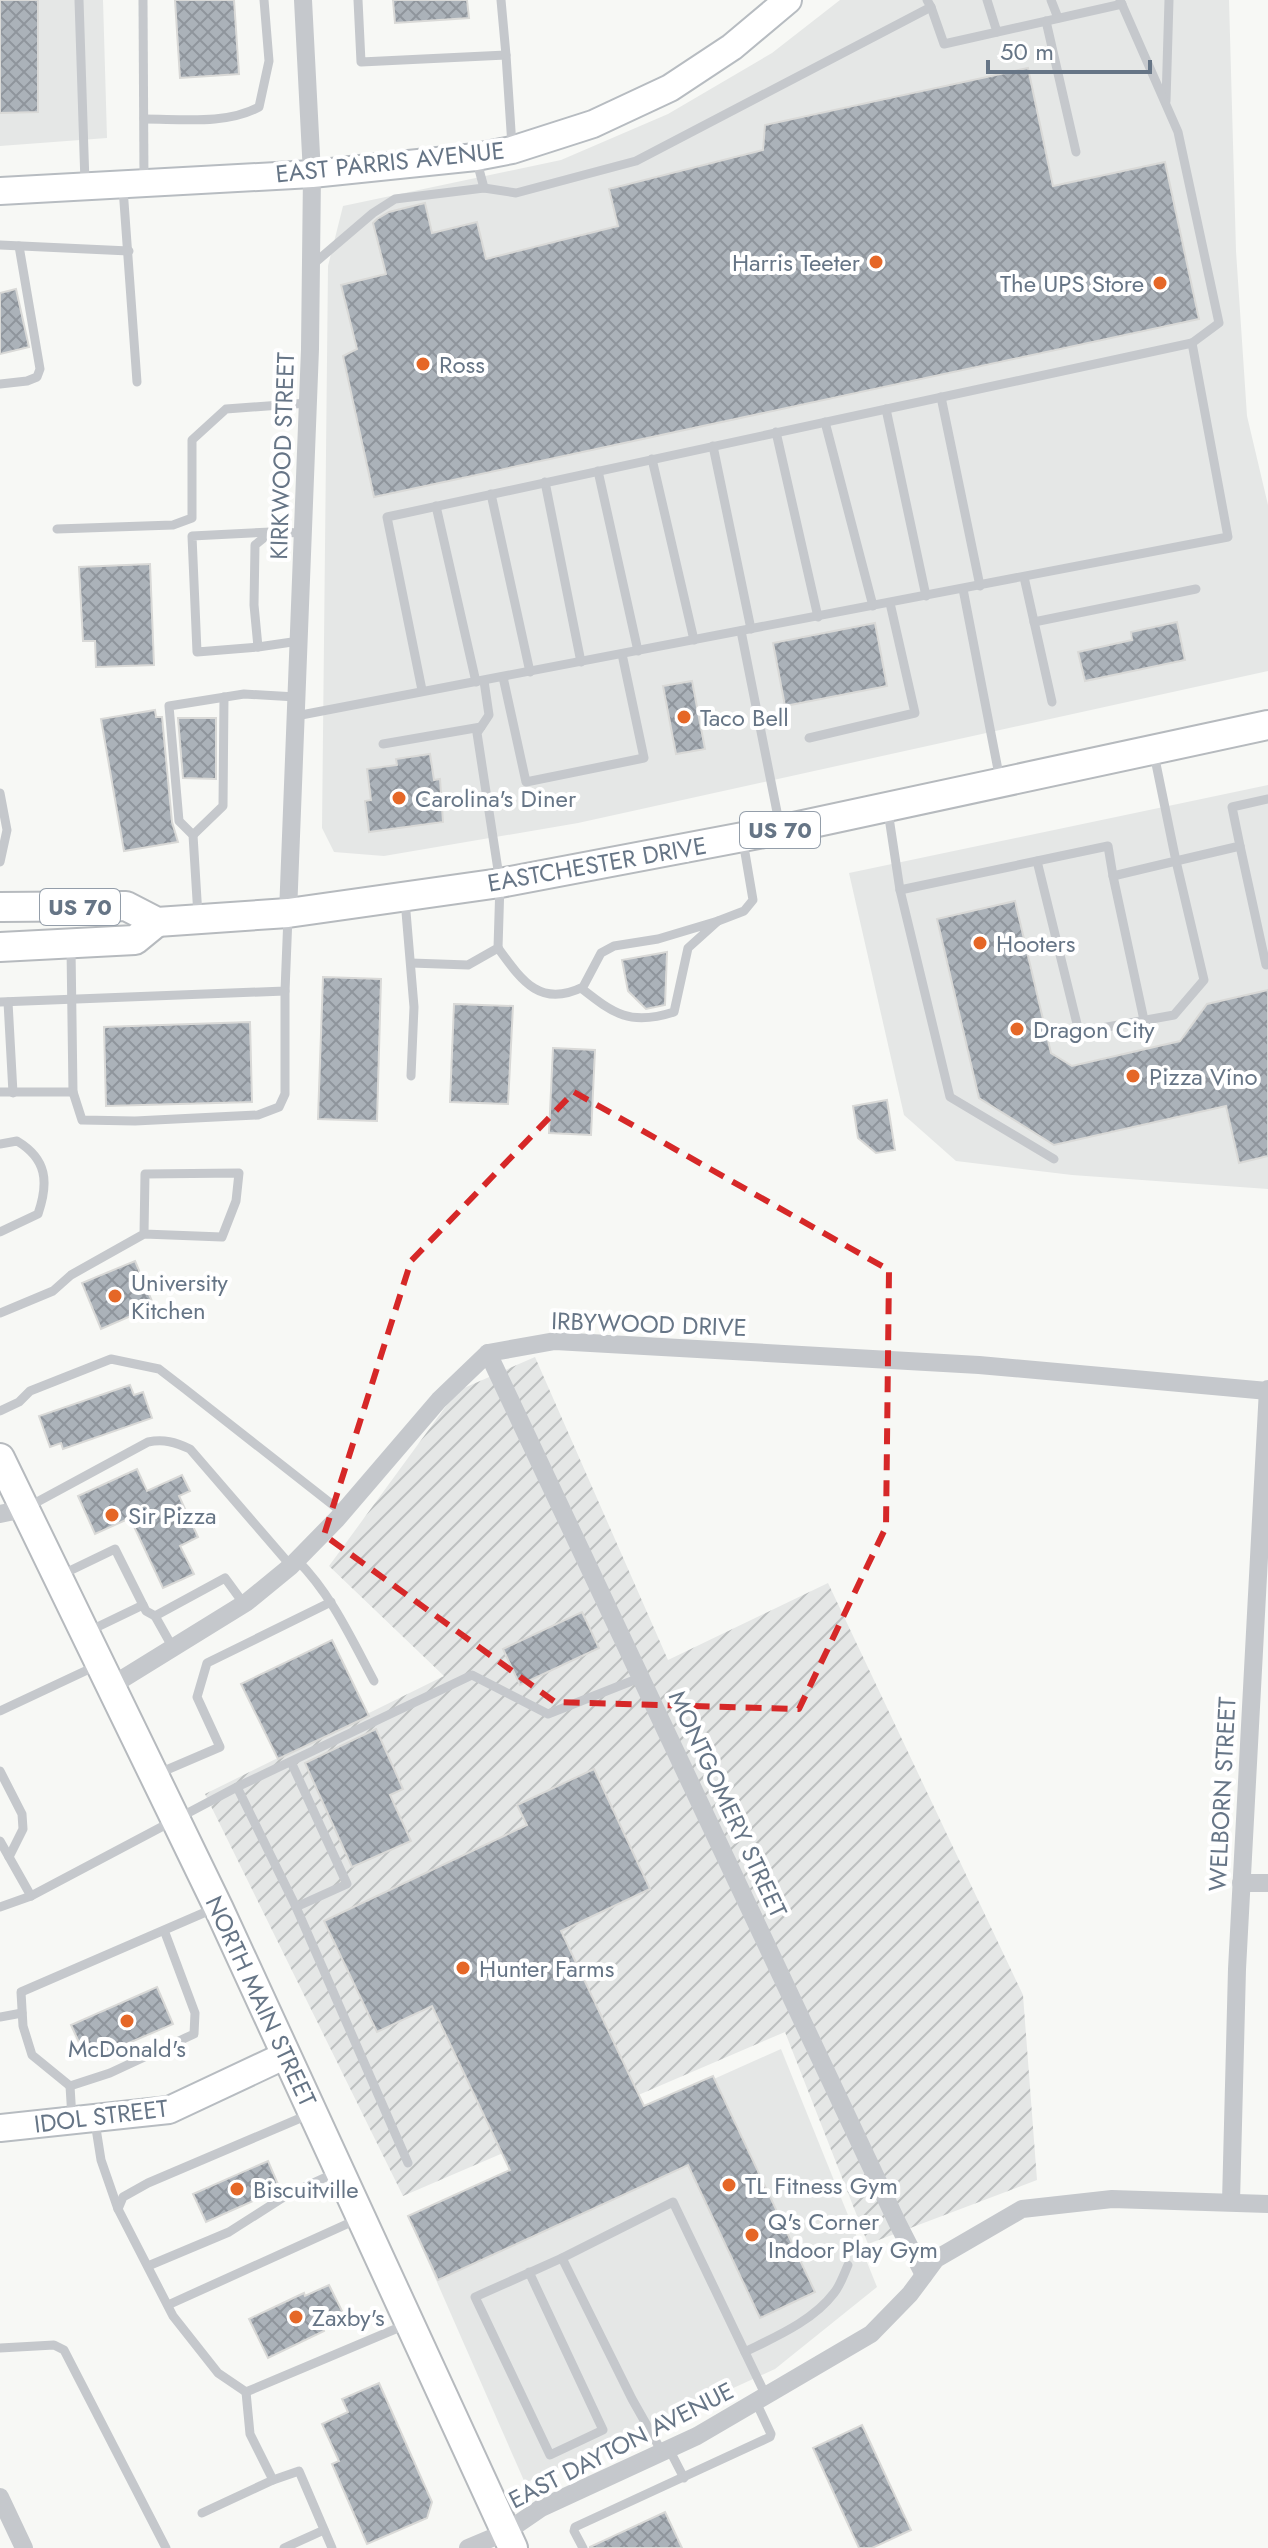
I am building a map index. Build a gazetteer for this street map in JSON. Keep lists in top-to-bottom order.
{
  "streets": {
    "main road": ["US 70", "EASTCHESTER DRIVE", "NORTH MAIN STREET"],
    "street": [
      "EAST PARRIS AVENUE",
      "KIRKWOOD STREET",
      "IRBYWOOD DRIVE",
      "WELBORN STREET",
      "MONTGOMERY STREET",
      "IDOL STREET",
      "EAST DAYTON AVENUE"
    ]
  },
  "crossings": [
    ["EAST PARRIS AVENUE", "KIRKWOOD STREET"],
    ["KIRKWOOD STREET", "EASTCHESTER DRIVE"],
    ["IRBYWOOD DRIVE", "WELBORN STREET"],
    ["IRBYWOOD DRIVE", "MONTGOMERY STREET"],
    ["WELBORN STREET", "EAST DAYTON AVENUE"],
    ["MONTGOMERY STREET", "EAST DAYTON AVENUE"],
    ["NORTH MAIN STREET", "IDOL STREET"],
    ["NORTH MAIN STREET", "EAST DAYTON AVENUE"]
  ],
  "places": [
    "Harris Teeter",
    "The UPS Store",
    "Ross",
    "Taco Bell",
    "Carolina's Diner",
    "Hooters",
    "Dragon City",
    "Pizza Vino",
    "University Kitchen",
    "Sir Pizza",
    "Hunter Farms",
    "McDonald's",
    "TL Fitness Gym",
    "Biscuitville",
    "Q's Corner Indoor Play Gym",
    "Zaxby's"
  ],
  "scale_bar": "50 m"
}
